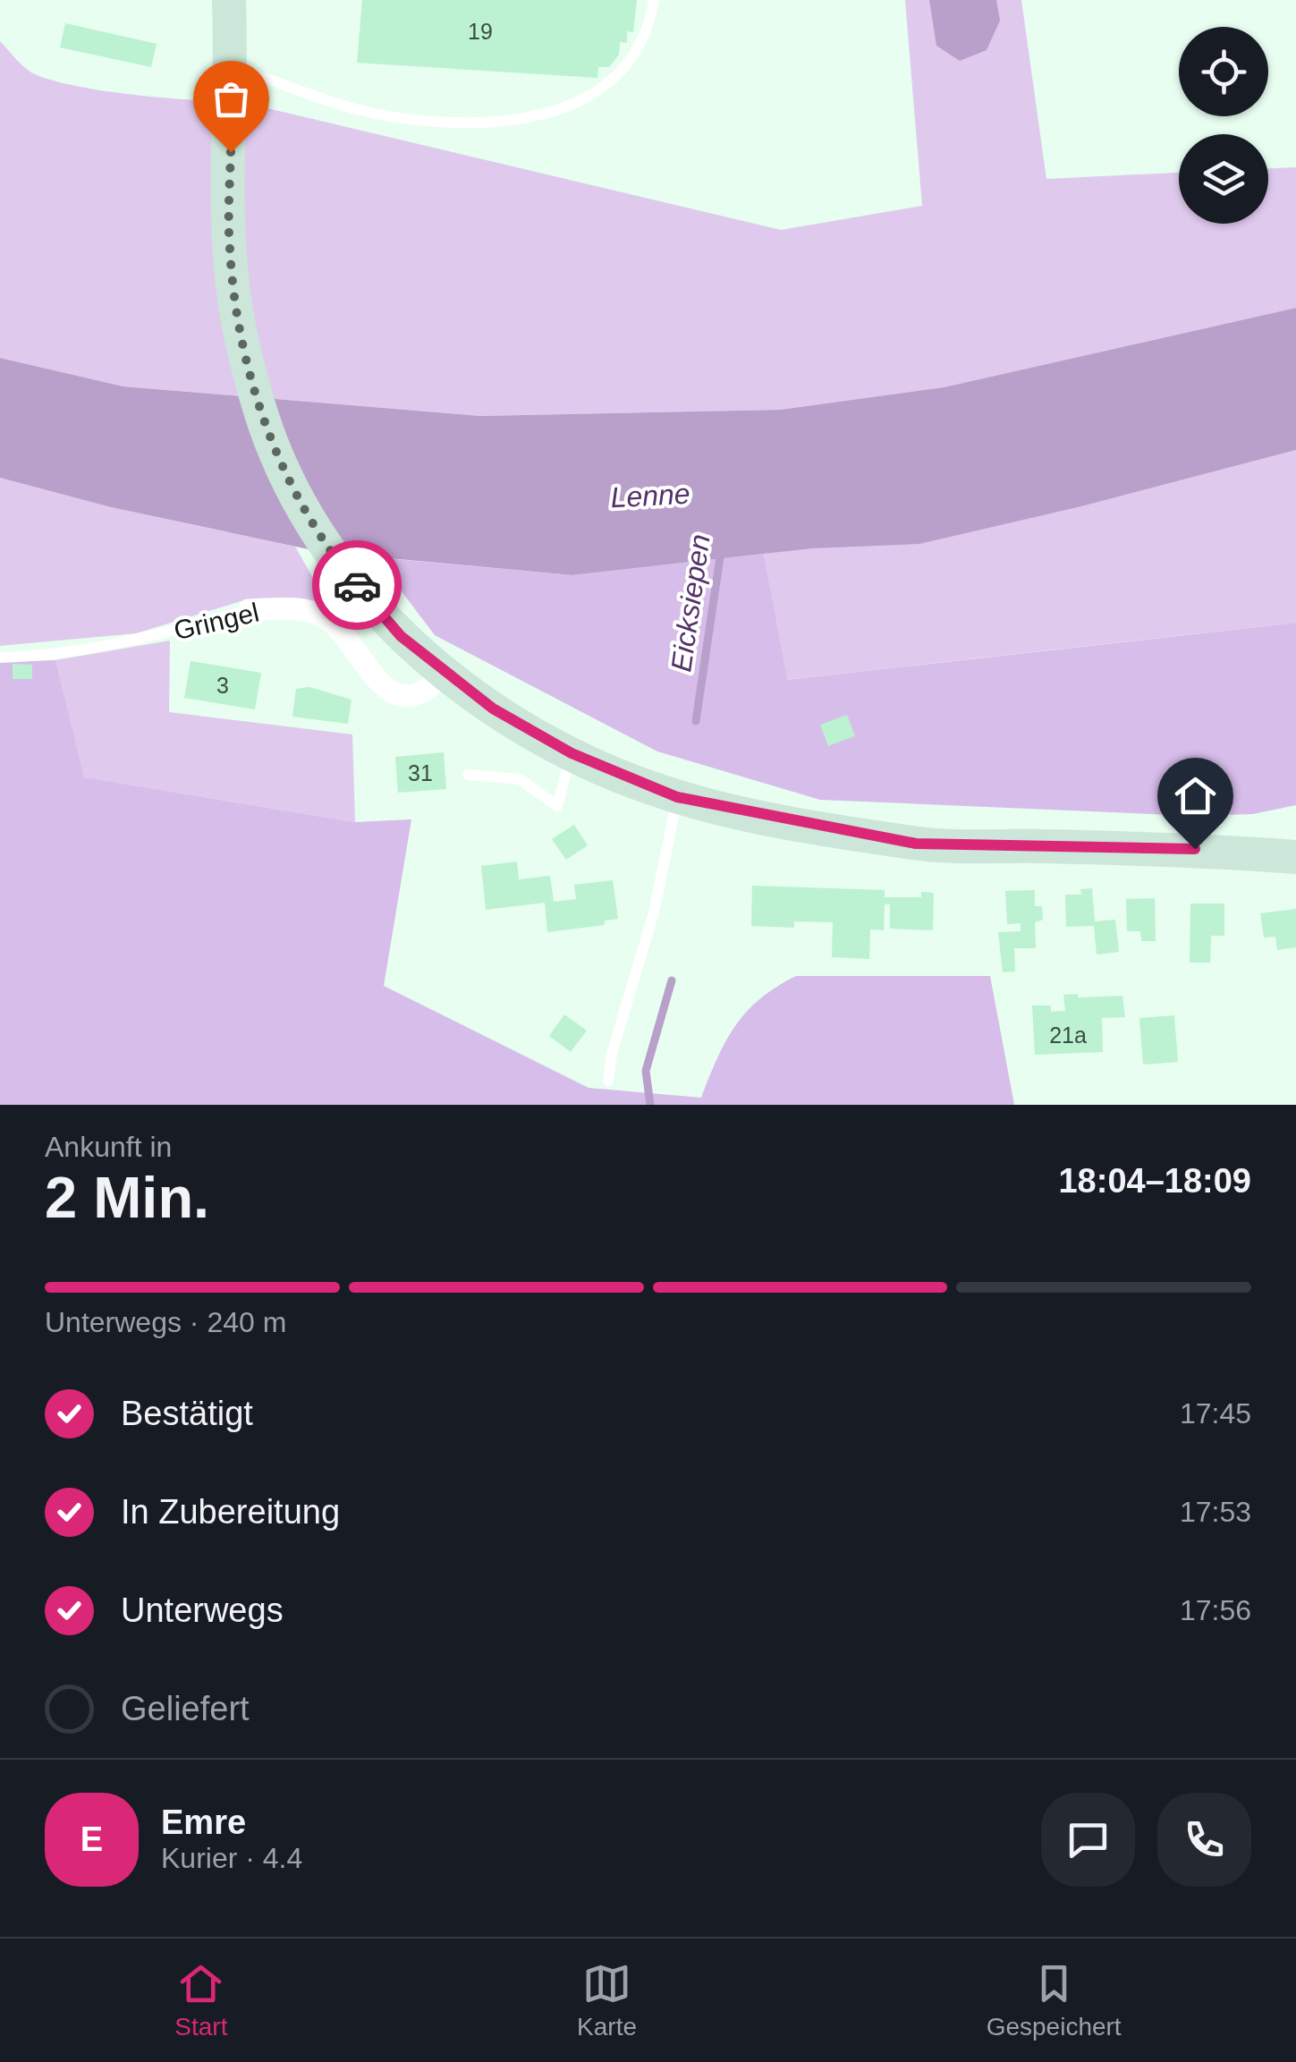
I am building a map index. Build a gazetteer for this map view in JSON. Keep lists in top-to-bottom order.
{
  "streets": {
    "street": ["Gringel"]
  },
  "water": ["Lenne", "Eicksiepen"],
  "house_numbers": [
    "19",
    "3",
    "31",
    "21a"
  ],
  "page": {
    "heading": ["2 Min.", "Ankunft in", "18:04–18:09"],
    "panel": ["Emre", "Kurier · 4.4"],
    "bar": "Unterwegs · 240 m",
    "list": [
      ["Bestätigt", "17:45"],
      ["In Zubereitung", "17:53"],
      ["Unterwegs", "17:56"],
      "Geliefert"
    ],
    "round": "E",
    "tabs": ["Start", "Karte", "Gespeichert"]
  }
}
